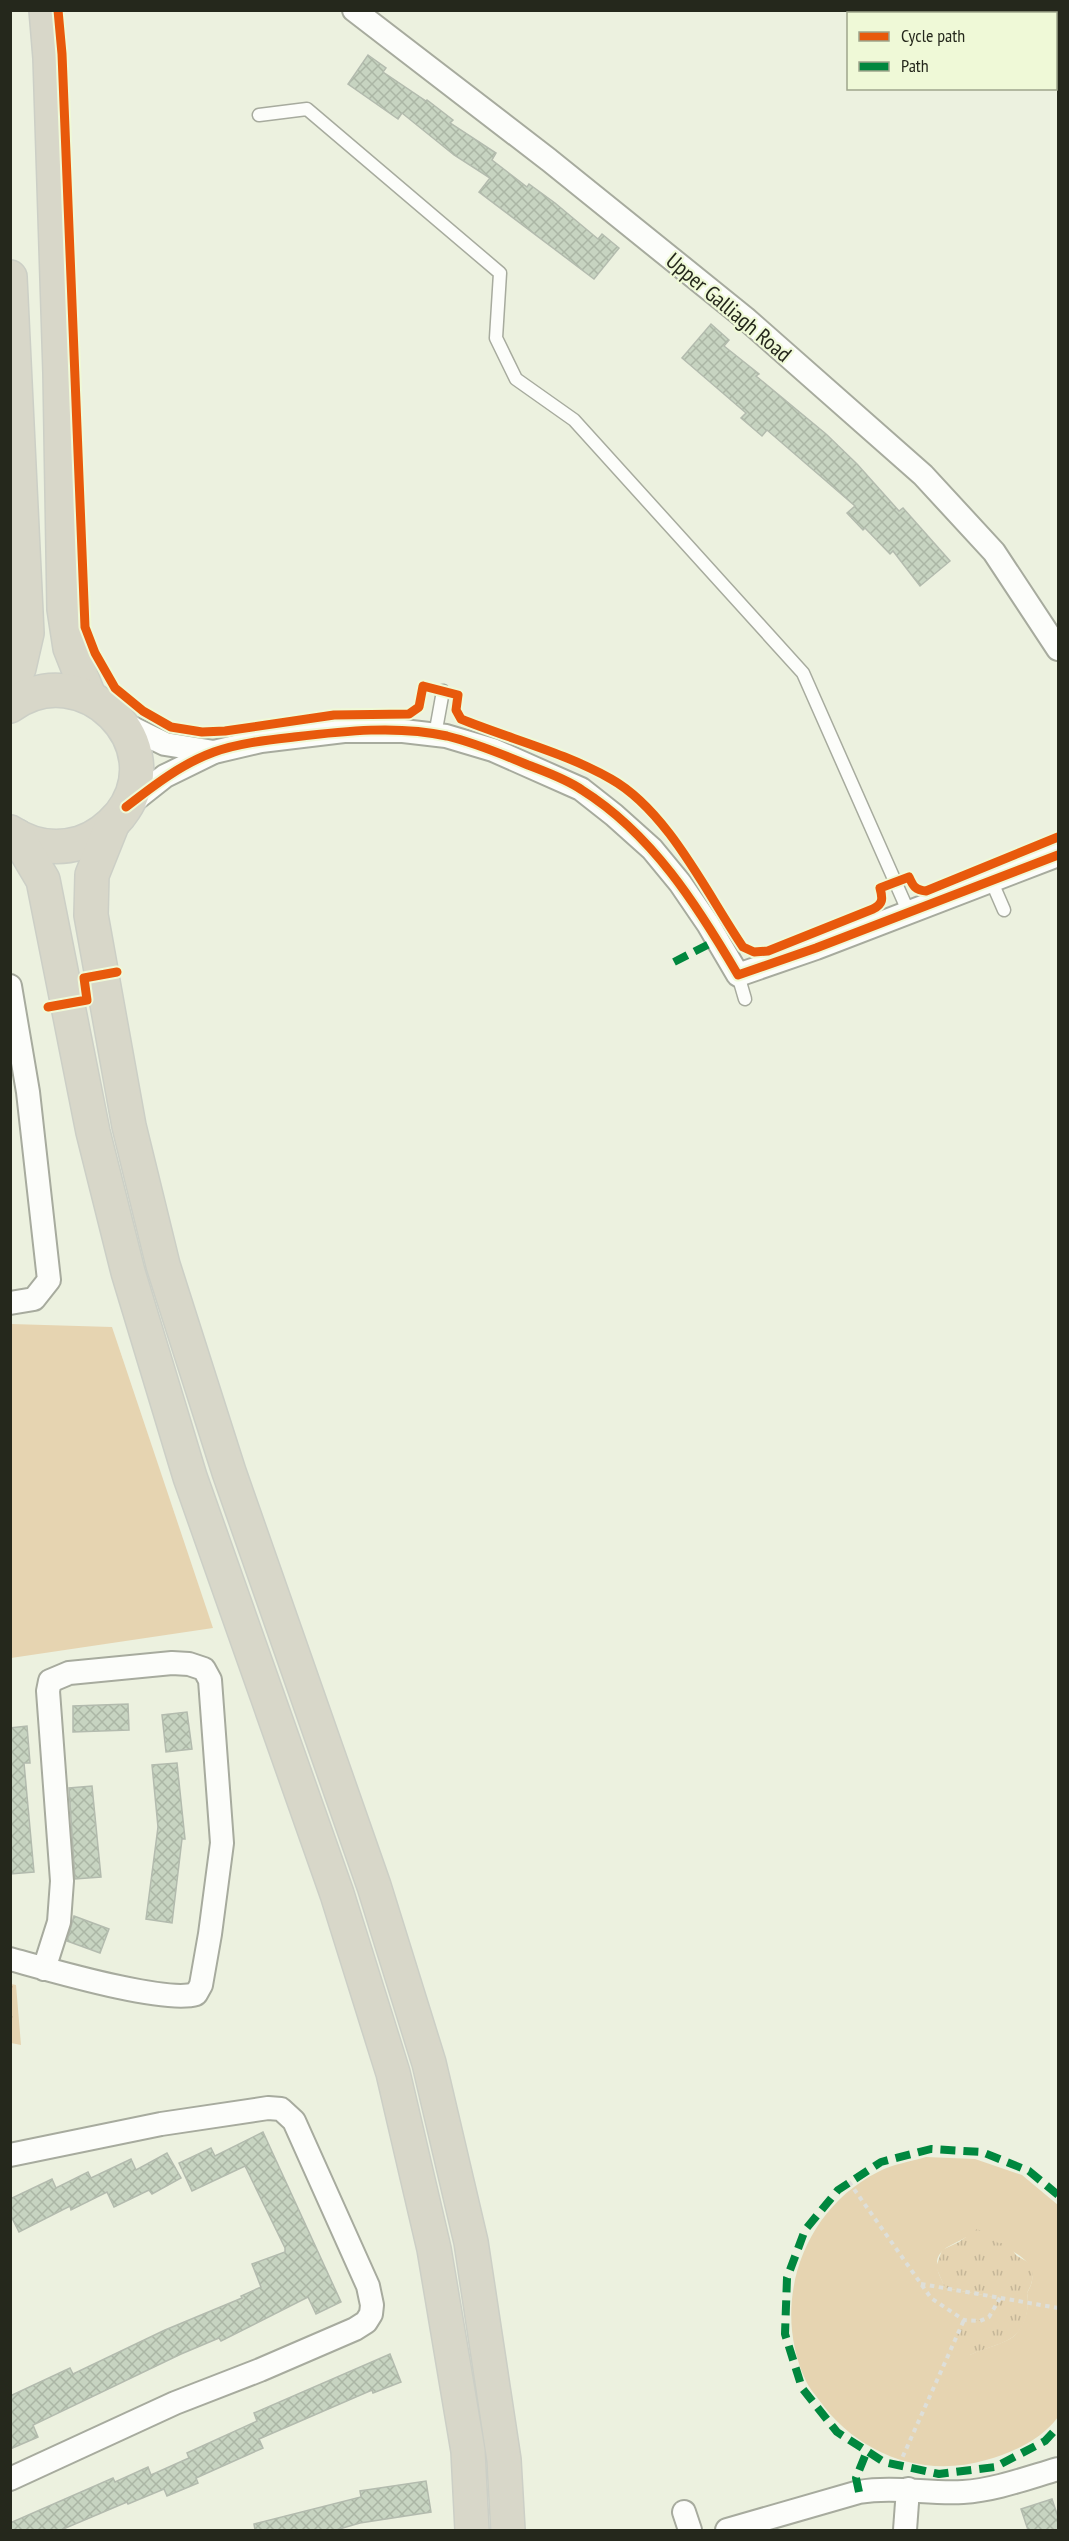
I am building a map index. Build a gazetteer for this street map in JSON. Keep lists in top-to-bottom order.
{
  "streets": {
    "street": ["Upper Galliagh Road"]
  },
  "legend": ["Cycle path", "Path"]
}
